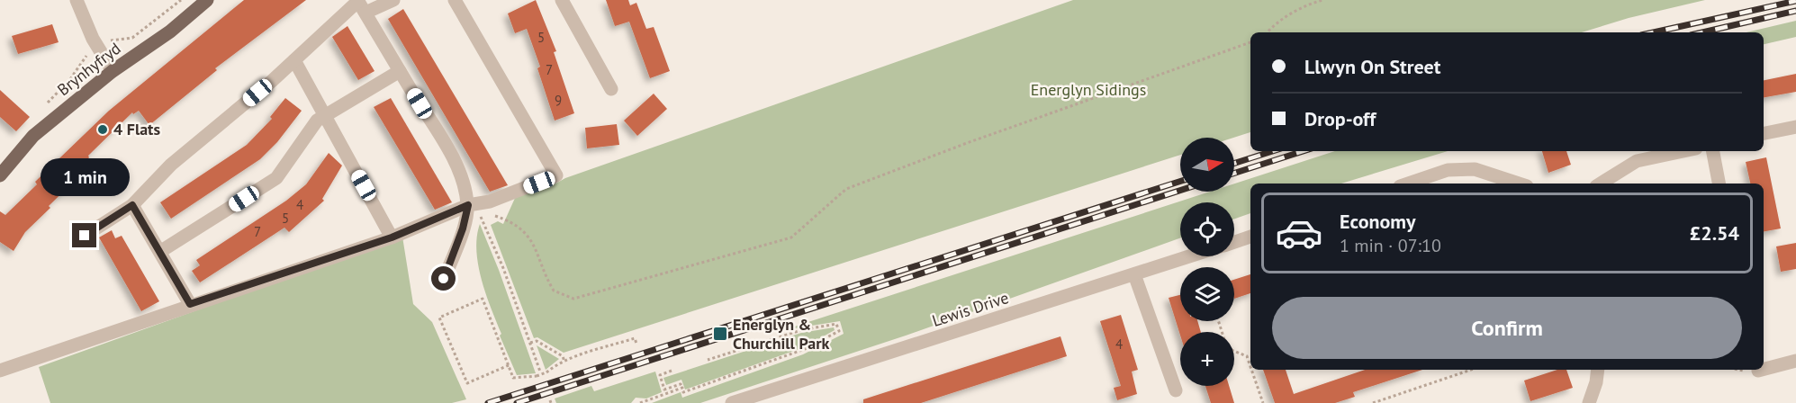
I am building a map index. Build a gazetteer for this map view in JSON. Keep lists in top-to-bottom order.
{
  "streets": {
    "main road": ["Brynhyfryd"],
    "street": ["Lewis Drive"]
  },
  "parks": ["Energlyn Sidings"],
  "places": {
    "other": ["4 Flats"],
    "transit": ["Energlyn & Churchill Park"]
  },
  "house_numbers": [
    "5",
    "7",
    "9",
    "4",
    "5",
    "7",
    "4"
  ],
  "north": "right",
  "page": {
    "banner": ["Llwyn On Street", "Drop-off"],
    "map_buttons": "+",
    "bubble": "1 min",
    "list": [
      {
        "name": "Economy",
        "note": "1 min · 07:10",
        "value": "£2.54"
      }
    ],
    "buttons": "Confirm"
  }
}
